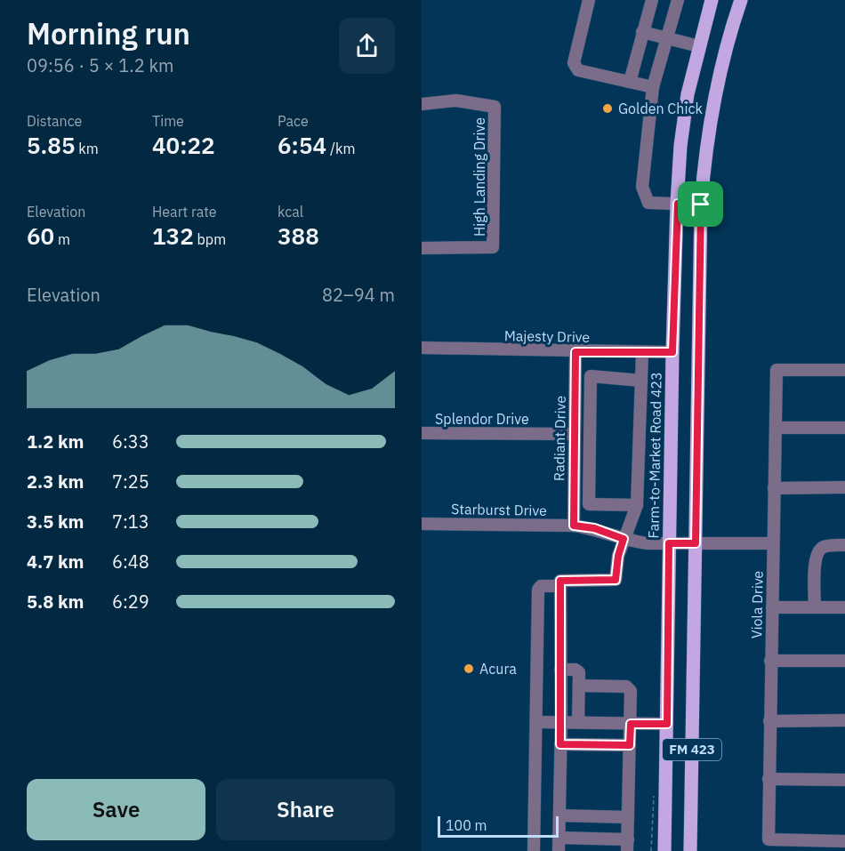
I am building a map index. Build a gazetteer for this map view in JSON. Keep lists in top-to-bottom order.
{
  "streets": {
    "main road": ["Farm-to-Market Road 423", "FM 423"],
    "street": [
      "High Landing Drive",
      "Majesty Drive",
      "Splendor Drive",
      "Radiant Drive",
      "Starburst Drive",
      "Viola Drive"
    ]
  },
  "crossings": [
    ["Majesty Drive", "Radiant Drive"],
    ["Majesty Drive", "Farm-to-Market Road 423"],
    ["Splendor Drive", "Radiant Drive"],
    ["Radiant Drive", "Starburst Drive"],
    ["Farm-to-Market Road 423", "Starburst Drive"],
    ["Starburst Drive", "Viola Drive"],
    ["Starburst Drive", "FM 423"]
  ],
  "places": ["Golden Chick", "Acura"],
  "scale_bar": "100 m",
  "page": {
    "heading": ["Morning run", "09:56 · 5 × 1.2 km"],
    "stats": [
      ["Distance", "5.85 km"],
      ["Time", "40:22"],
      ["Pace", "6:54 /km"],
      ["Elevation", "60 m"],
      ["Heart rate", "132 bpm"],
      ["kcal", "388"]
    ],
    "chart": ["Elevation", "82–94 m"],
    "list": [
      {
        "name": "1.2 km",
        "note": "6:33"
      },
      {
        "name": "2.3 km",
        "note": "7:25"
      },
      {
        "name": "3.5 km",
        "note": "7:13"
      },
      {
        "name": "4.7 km",
        "note": "6:48"
      },
      {
        "name": "5.8 km",
        "note": "6:29"
      }
    ],
    "buttons": ["Save", "Share"],
    "scale": "100 m"
  }
}
